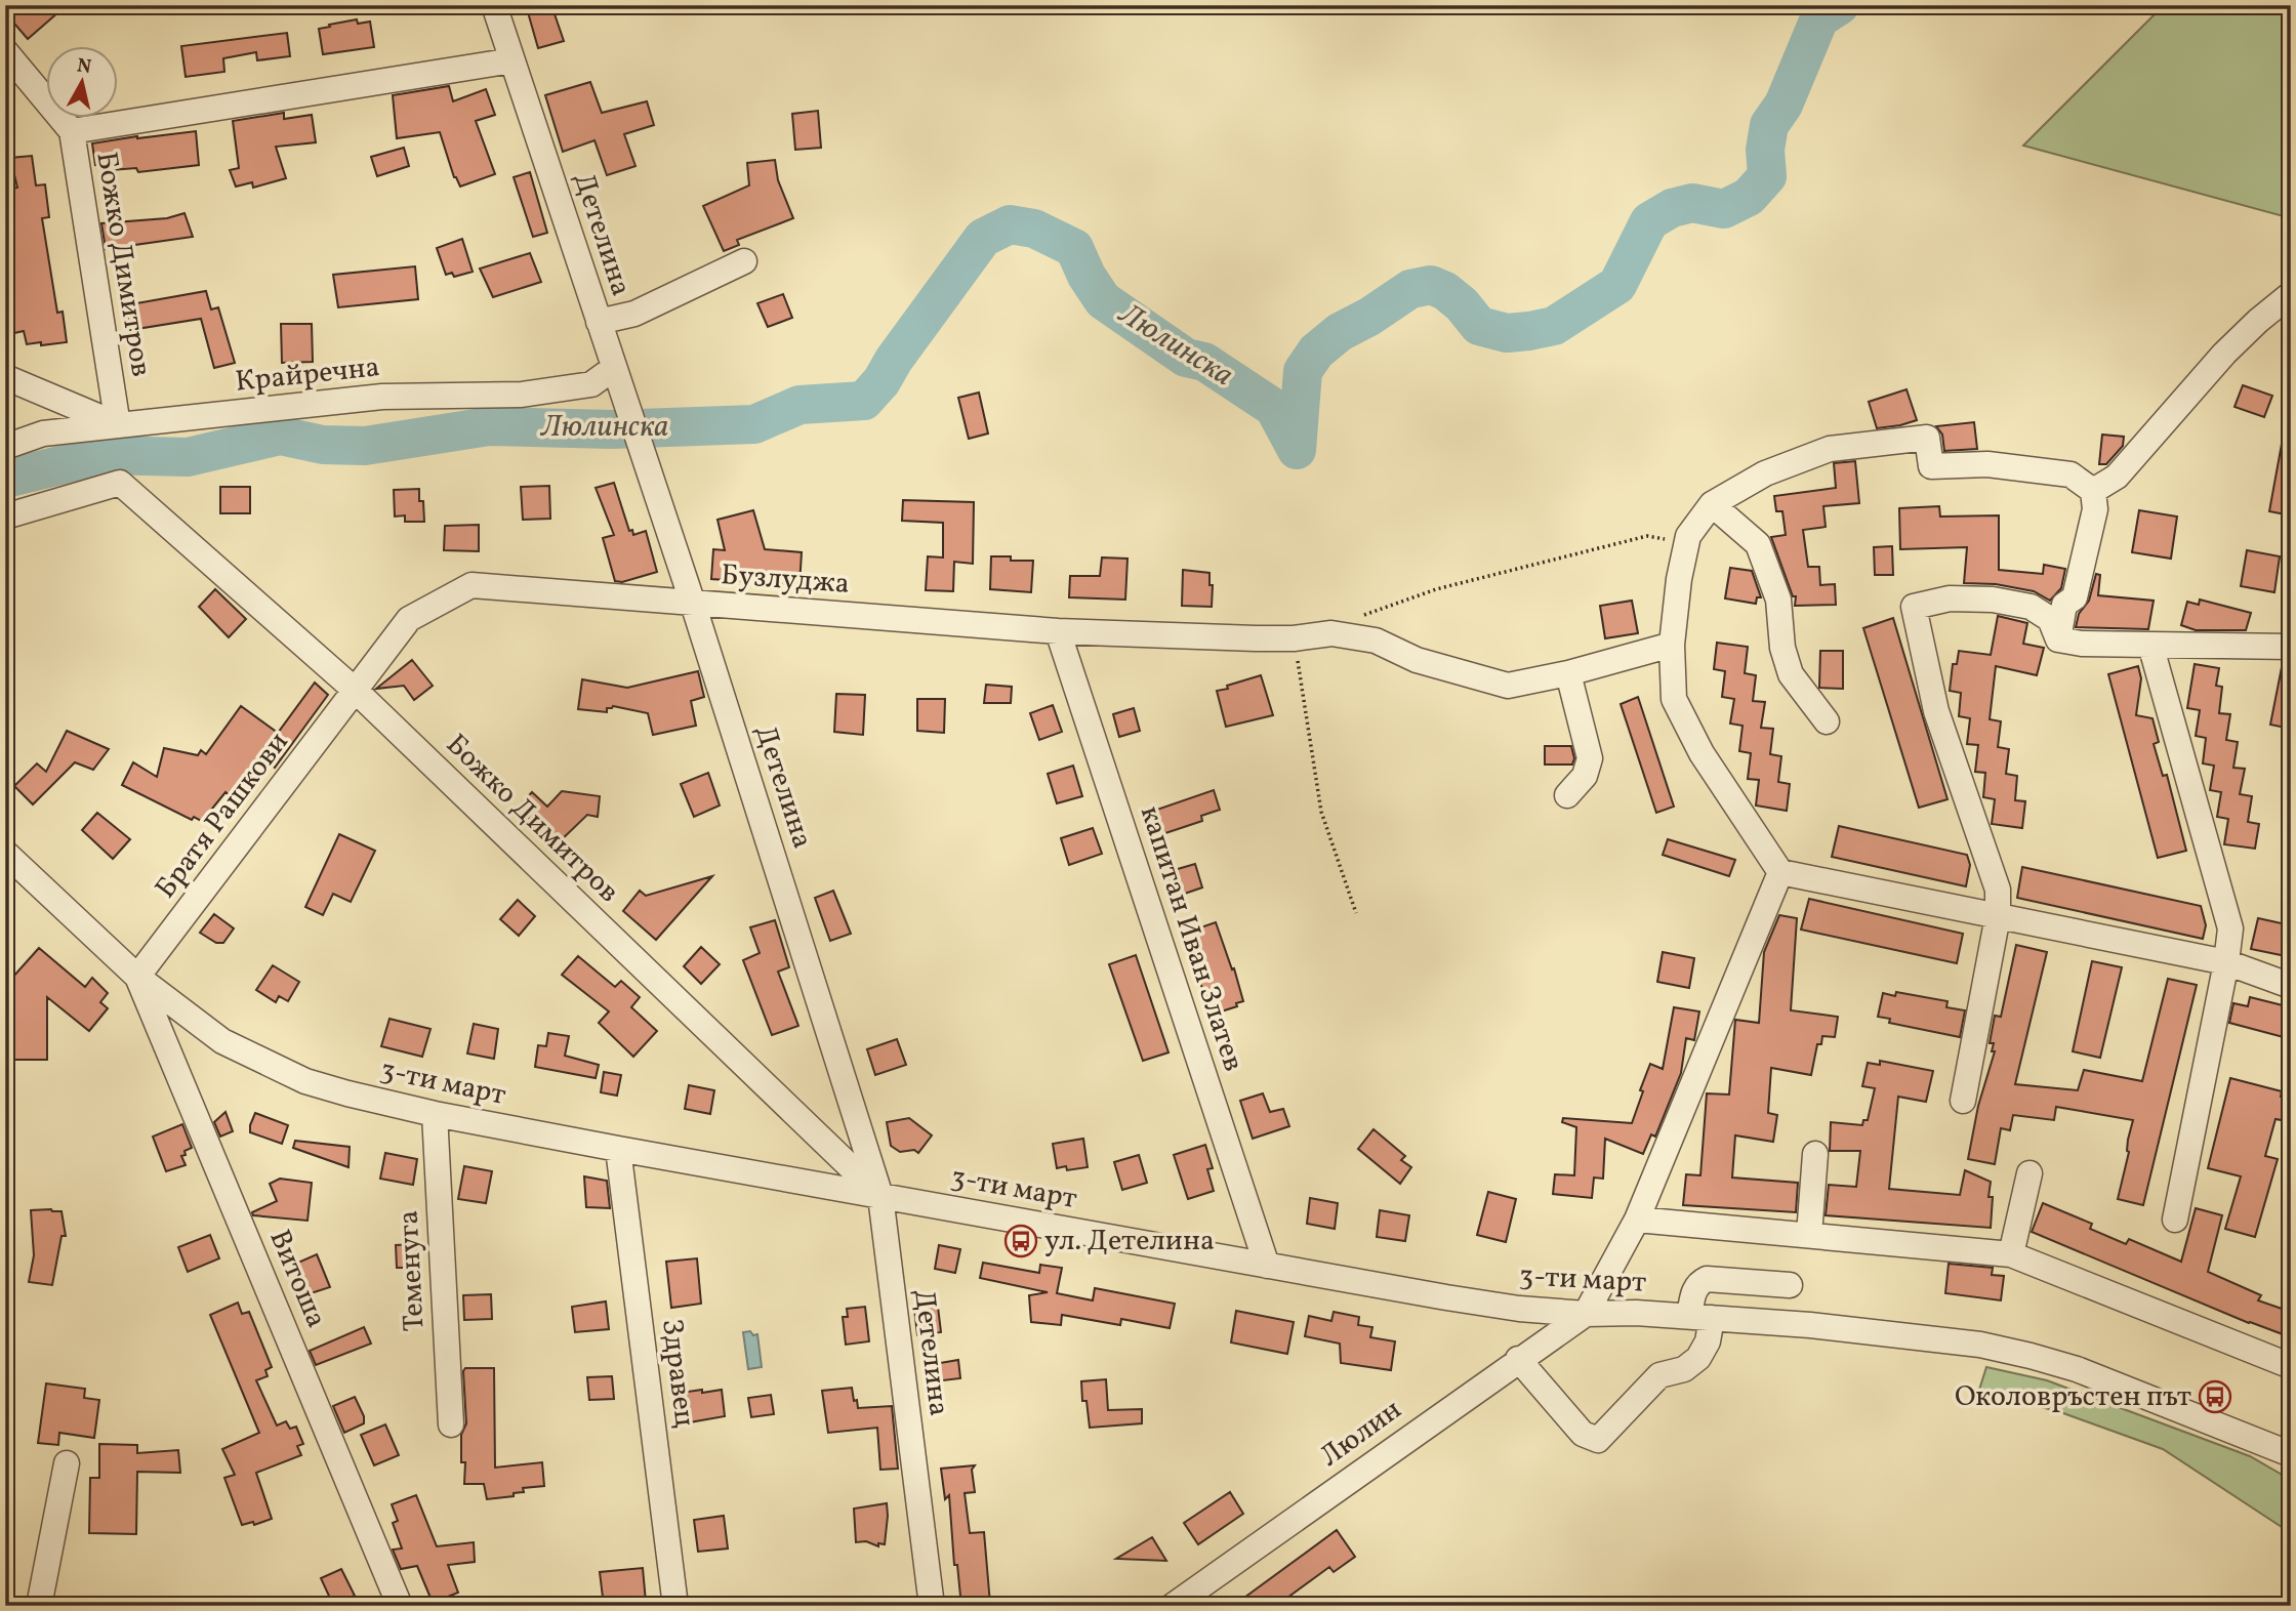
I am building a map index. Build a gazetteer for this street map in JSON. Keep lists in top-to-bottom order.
{
  "streets": {
    "street": [
      "Детелина",
      "Божко Димитров",
      "Крайречна",
      "Бузлуджа",
      "Братя Рашкови",
      "капитан Иван Златев",
      "3-ти март",
      "Теменуга",
      "Витоша",
      "Здравец",
      "Люлин"
    ]
  },
  "crossings": [
    ["Детелина", "Божко Димитров"],
    ["Детелина", "Крайречна"],
    ["Детелина", "Бузлуджа"],
    ["Детелина", "3-ти март"],
    ["Божко Димитров", "Крайречна"],
    ["Божко Димитров", "Бузлуджа"],
    ["Божко Димитров", "Братя Рашкови"],
    ["Божко Димитров", "3-ти март"],
    ["Бузлуджа", "Братя Рашкови"],
    ["Бузлуджа", "капитан Иван Златев"],
    ["Братя Рашкови", "3-ти март"],
    ["Братя Рашкови", "Витоша"],
    ["капитан Иван Златев", "3-ти март"],
    ["3-ти март", "Теменуга"],
    ["3-ти март", "Витоша"],
    ["3-ти март", "Здравец"],
    ["3-ти март", "Люлин"]
  ],
  "water": ["Люлинска"],
  "places": {
    "bus stop": ["ул. Детелина", "Околовръстен път"]
  },
  "north": "top"
}
